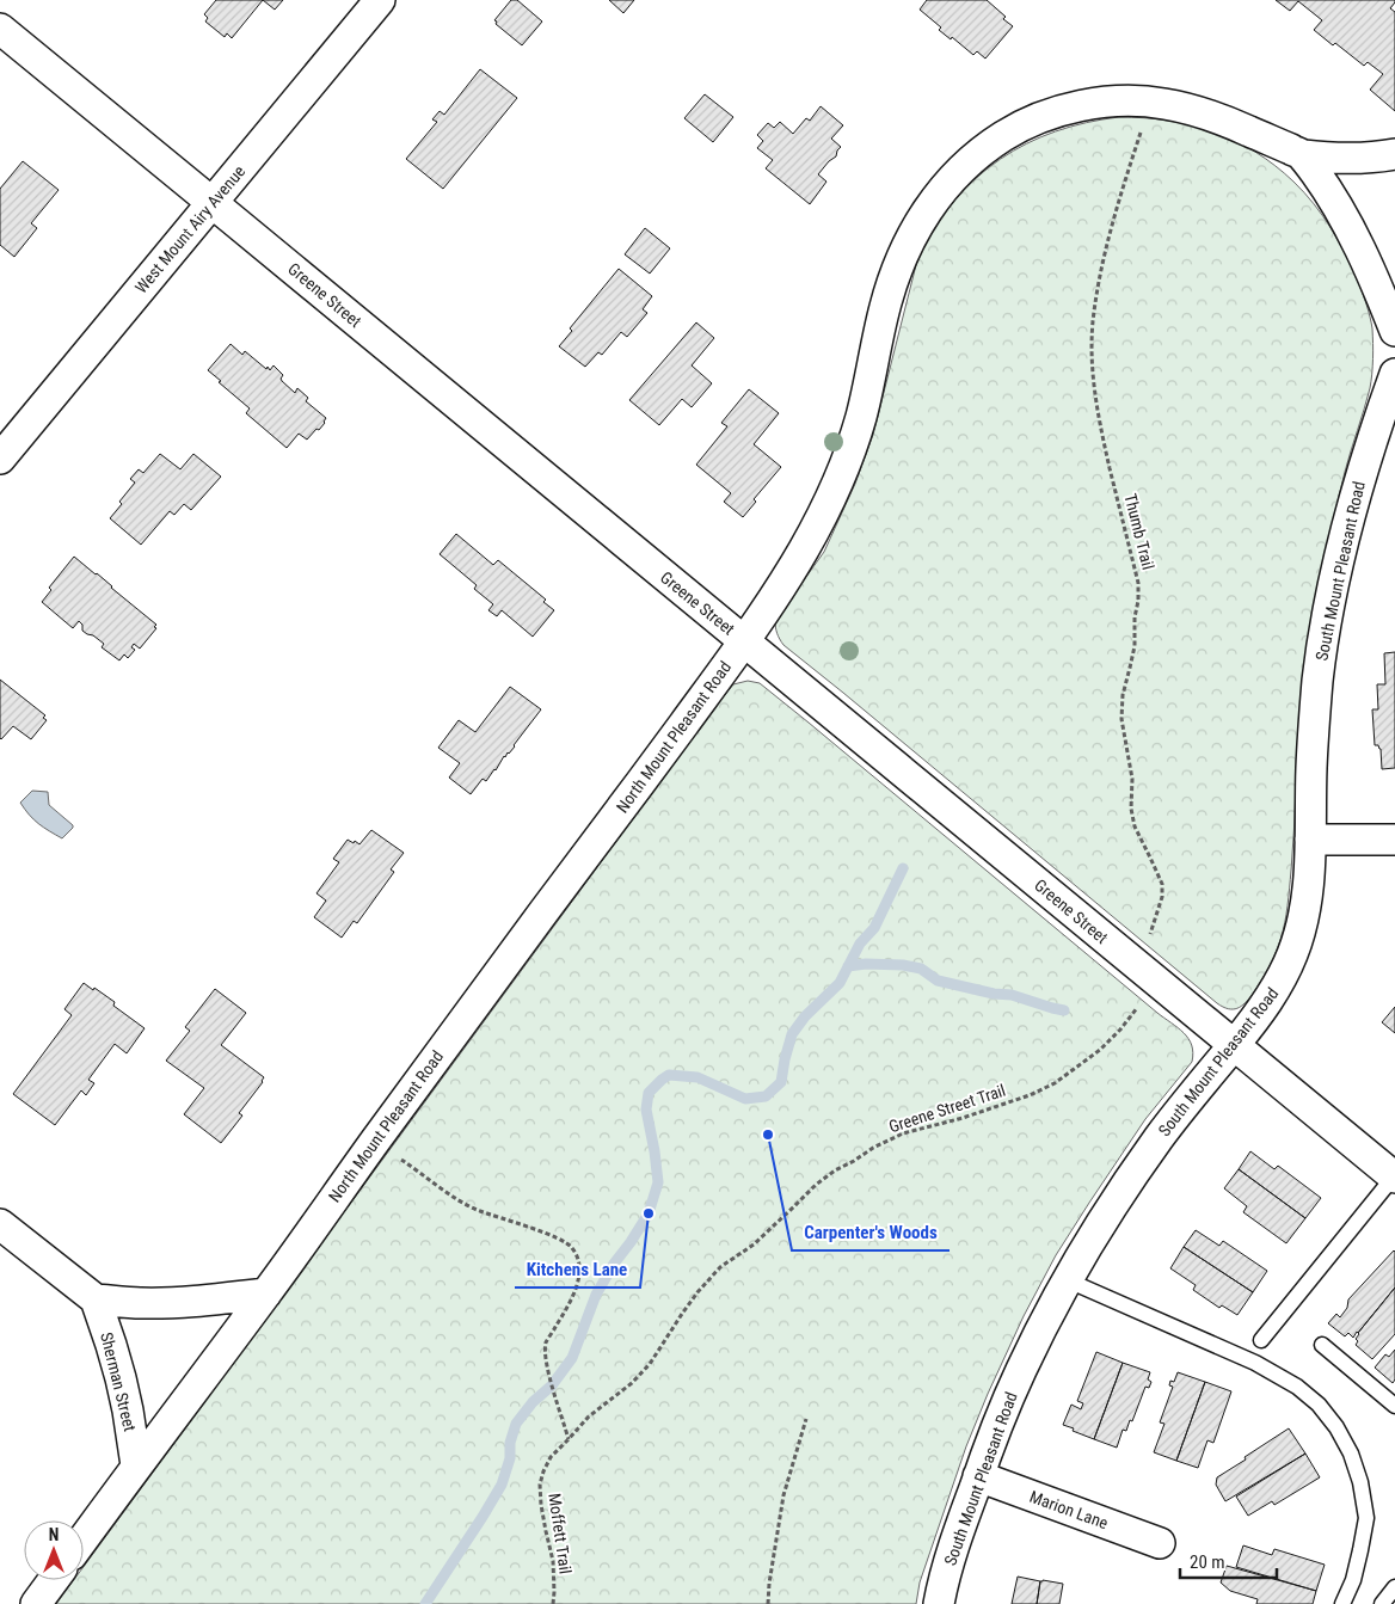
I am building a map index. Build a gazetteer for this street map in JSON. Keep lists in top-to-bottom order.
{
  "streets": {
    "street": [
      "West Mount Airy Avenue",
      "Greene Street",
      "South Mount Pleasant Road",
      "North Mount Pleasant Road",
      "Sherman Street",
      "Marion Lane"
    ],
    "path": ["Thumb Trail", "Greene Street Trail", "Moffett Trail"]
  },
  "crossings": [
    ["West Mount Airy Avenue", "Greene Street"],
    ["Greene Street", "South Mount Pleasant Road"],
    ["Greene Street", "North Mount Pleasant Road"],
    ["South Mount Pleasant Road", "Marion Lane"],
    ["North Mount Pleasant Road", "Sherman Street"],
    ["Greene Street Trail", "Moffett Trail"]
  ],
  "places": ["Carpenter's Woods", "Kitchens Lane"],
  "scale_bar": "20 m",
  "north": "top"
}
